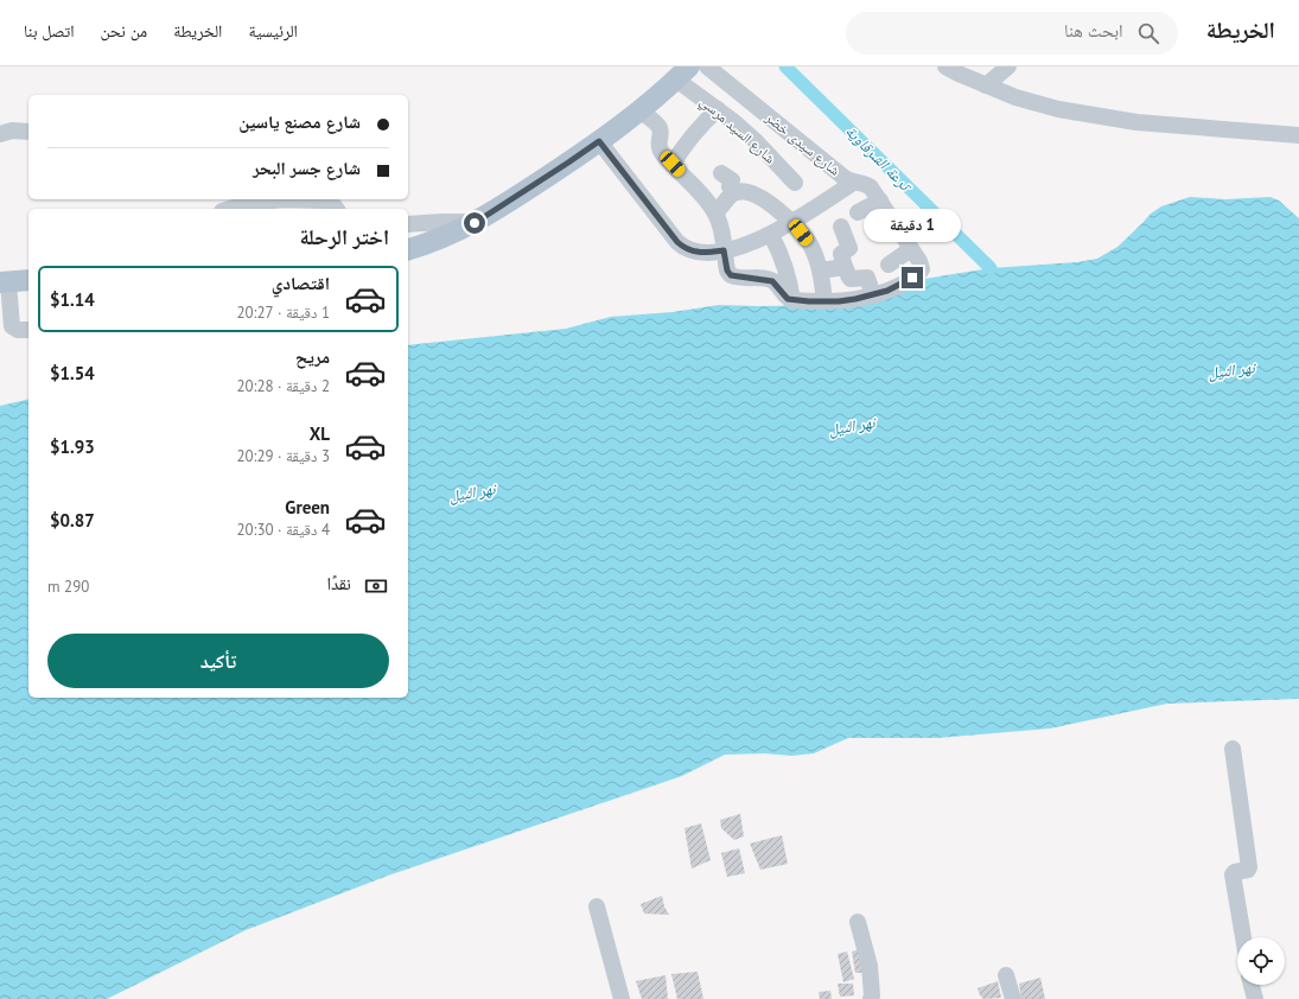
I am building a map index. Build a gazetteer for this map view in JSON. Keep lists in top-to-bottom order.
{
  "streets": {
    "street": ["شارع السيد مرسي", "شارع سيدى خضر"]
  },
  "water": ["ترعة الشرقاوية", "نهر النيل"],
  "page": {
    "header": "الخريطة",
    "search": "ابحث هنا",
    "nav": [
      "الرئيسية",
      "الخريطة",
      "من نحن",
      "اتصل بنا"
    ],
    "banner": ["شارع مصنع ياسين", "شارع جسر البحر"],
    "bubble": "1 دقيقة",
    "heading": "اختر الرحلة",
    "list": [
      {
        "name": "اقتصادي",
        "note": "1 دقيقة · 20:27",
        "value": "$1.14"
      },
      {
        "name": "مريح",
        "note": "2 دقيقة · 20:28",
        "value": "$1.54"
      },
      {
        "name": "XL",
        "note": "3 دقيقة · 20:29",
        "value": "$1.93"
      },
      {
        "name": "Green",
        "note": "4 دقيقة · 20:30",
        "value": "$0.87"
      }
    ],
    "pay": ["نقدًا", "290 m"],
    "buttons": "تأكيد"
  }
}
